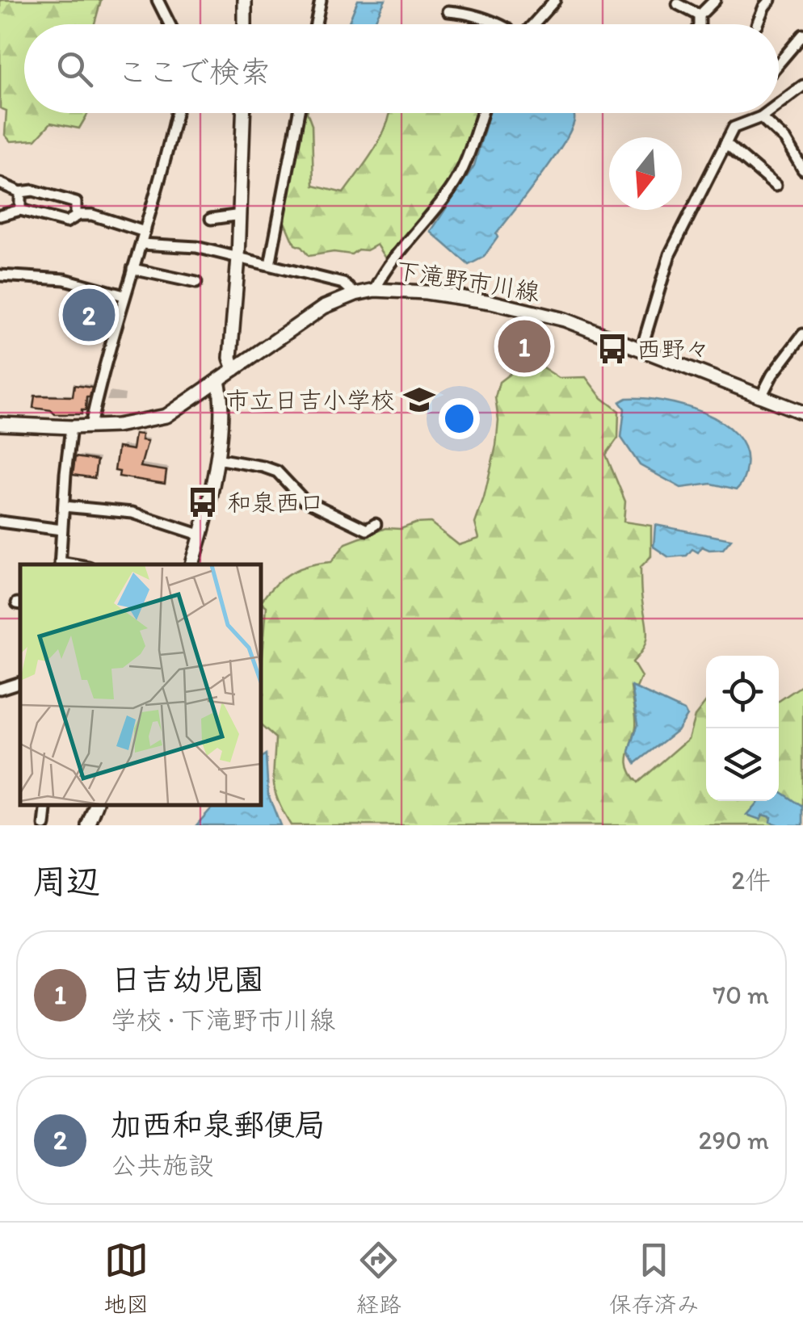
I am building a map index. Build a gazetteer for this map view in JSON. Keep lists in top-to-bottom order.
{
  "streets": {
    "main road": ["下滝野市川線"]
  },
  "places": {
    "bus stop": ["西野々", "和泉西口"],
    "school or university": ["市立日吉小学校"]
  },
  "north": "bottom",
  "page": {
    "search": "ここで検索",
    "pins": ["2", "1"],
    "heading": ["周辺", "2件"],
    "list": [
      {
        "mark": "1",
        "name": "日吉幼児園",
        "note": "学校 · 下滝野市川線",
        "value": "70 m"
      },
      {
        "mark": "2",
        "name": "加西和泉郵便局",
        "note": "公共施設",
        "value": "290 m"
      }
    ],
    "nav": ["地図", "経路", "保存済み"]
  }
}
